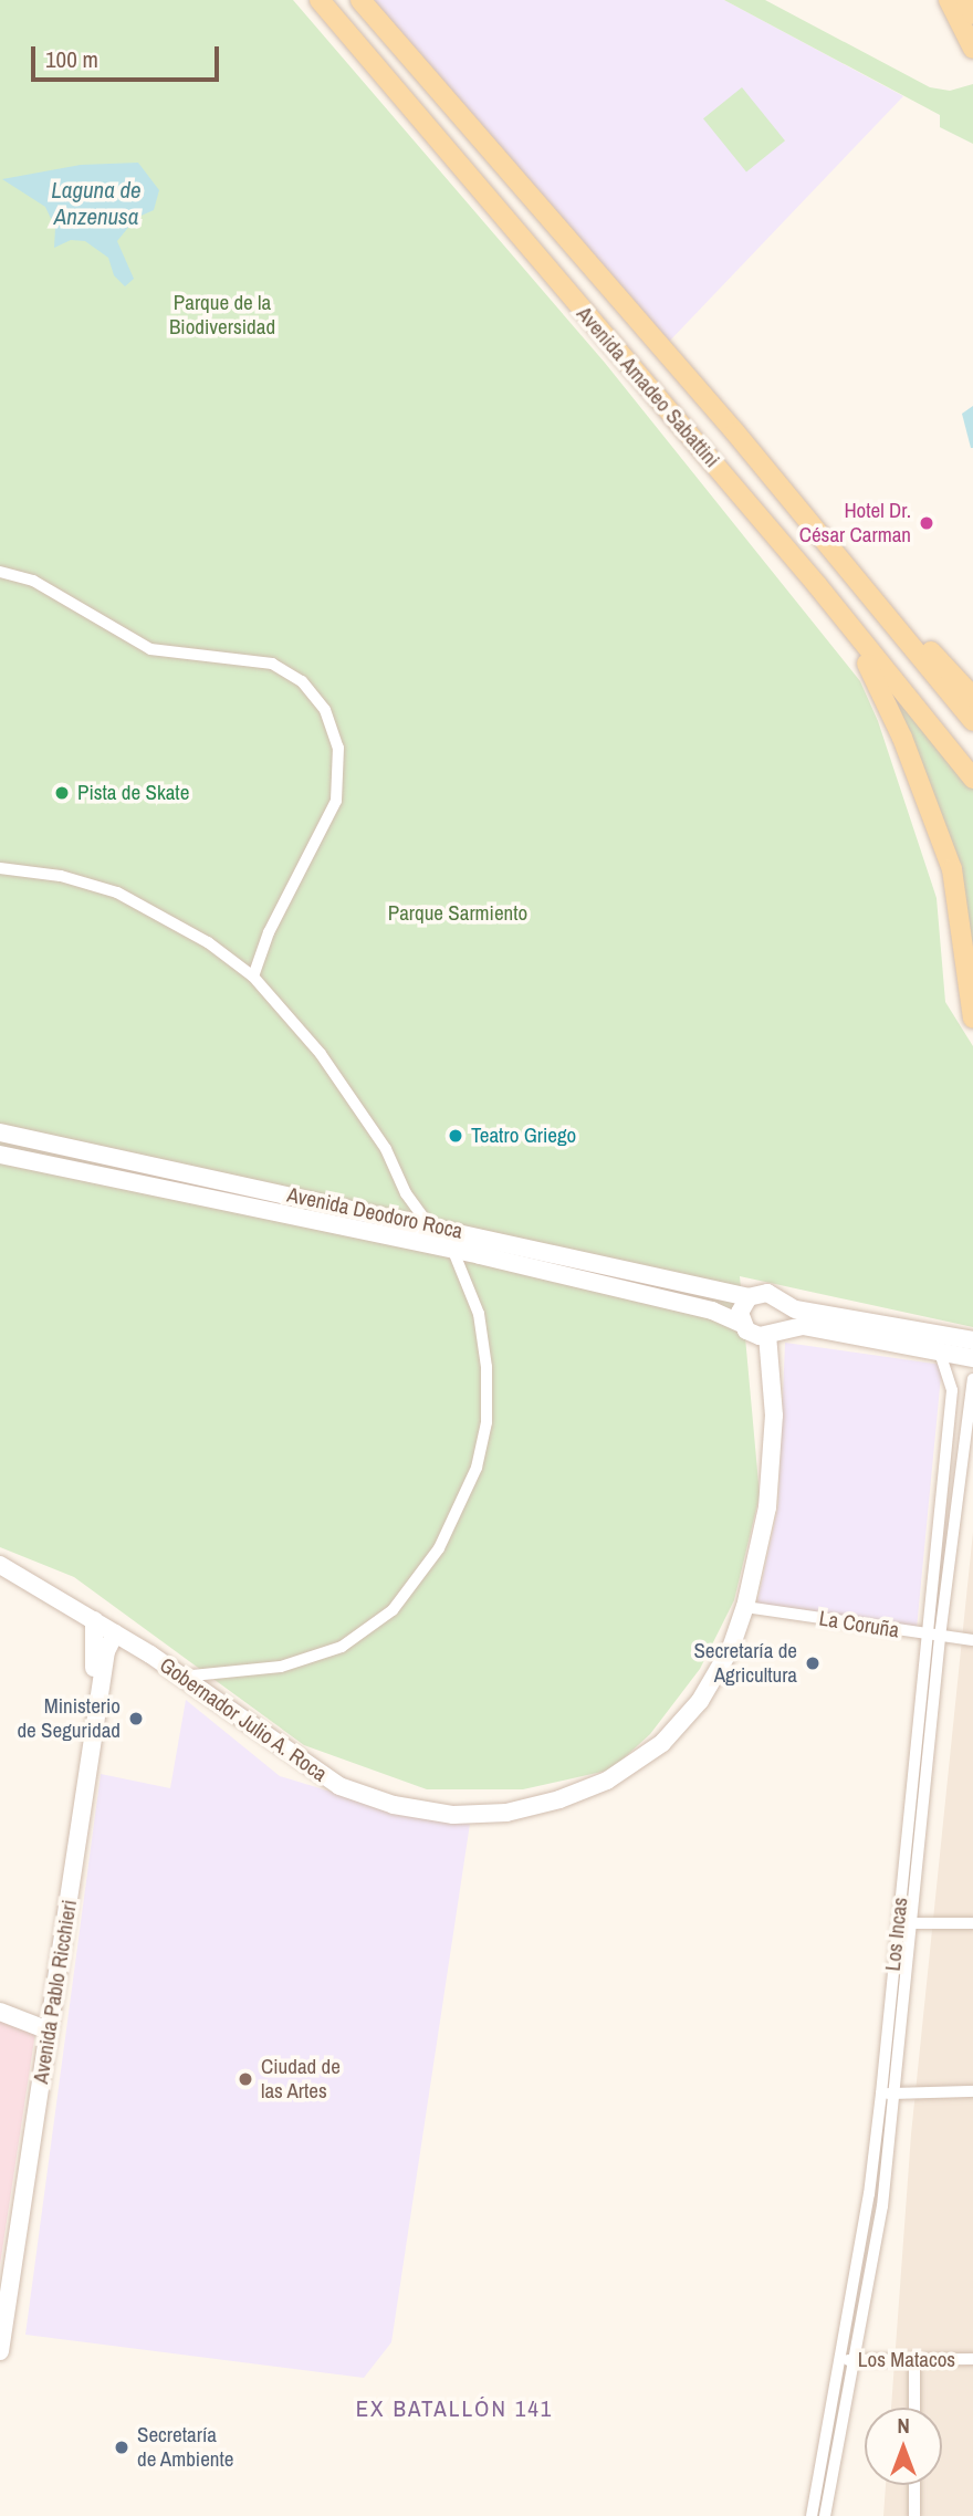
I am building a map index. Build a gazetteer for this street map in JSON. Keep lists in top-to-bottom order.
{
  "streets": {
    "main road": [
      "Avenida Amadeo Sabattini",
      "Avenida Deodoro Roca",
      "Gobernador Julio A. Roca",
      "Avenida Pablo Ricchieri"
    ],
    "street": ["La Coruña", "Los Incas", "Los Matacos"]
  },
  "crossings": [
    ["Avenida Deodoro Roca", "Gobernador Julio A. Roca"],
    ["Avenida Deodoro Roca", "Los Incas"],
    ["La Coruña", "Gobernador Julio A. Roca"],
    ["La Coruña", "Los Incas"],
    ["Gobernador Julio A. Roca", "Avenida Pablo Ricchieri"],
    ["Los Incas", "Los Matacos"]
  ],
  "districts": ["EX BATALLÓN 141"],
  "water": ["Laguna de Anzenusa"],
  "parks": ["Parque de la Biodiversidad", "Parque Sarmiento"],
  "places": [
    "Hotel Dr. César Carman",
    "Pista de Skate",
    "Teatro Griego",
    "Secretaría de Agricultura",
    "Ministerio de Seguridad",
    "Ciudad de las Artes",
    "Secretaría de Ambiente"
  ],
  "scale_bar": "100 m",
  "north": "top"
}
